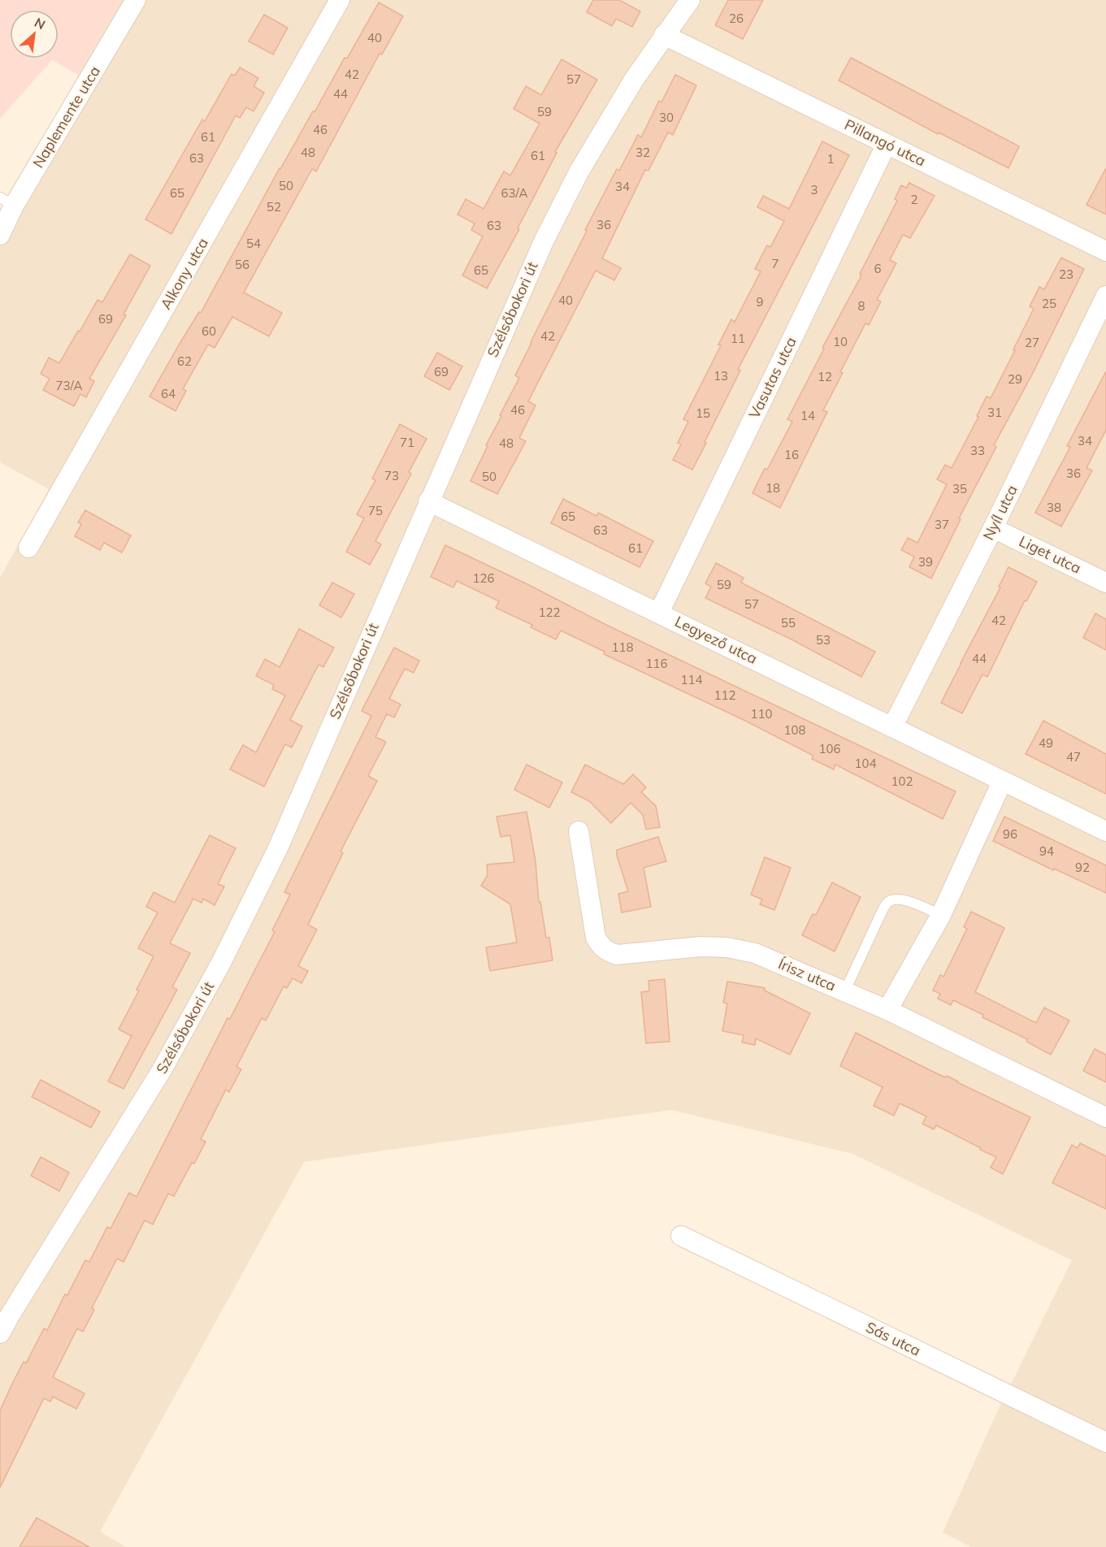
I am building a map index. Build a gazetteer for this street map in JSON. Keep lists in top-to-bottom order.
{
  "streets": {
    "street": [
      "Naplemente utca",
      "Pillangó utca",
      "Alkony utca",
      "Szélsőbokori út",
      "Vasutas utca",
      "Nyíl utca",
      "Liget utca",
      "Legyező utca",
      "Írisz utca",
      "Sás utca"
    ]
  },
  "crossings": [
    ["Pillangó utca", "Szélsőbokori út"],
    ["Pillangó utca", "Vasutas utca"],
    ["Szélsőbokori út", "Legyező utca"],
    ["Vasutas utca", "Legyező utca"],
    ["Nyíl utca", "Liget utca"],
    ["Nyíl utca", "Legyező utca"]
  ],
  "house_numbers": [
    "26",
    "40",
    "42",
    "57",
    "44",
    "59",
    "30",
    "46",
    "61",
    "48",
    "32",
    "61",
    "63",
    "1",
    "50",
    "34",
    "3",
    "65",
    "63/A",
    "2",
    "52",
    "36",
    "63",
    "54",
    "7",
    "56",
    "6",
    "65",
    "23",
    "40",
    "9",
    "25",
    "8",
    "69",
    "60",
    "42",
    "11",
    "10",
    "27",
    "62",
    "69",
    "13",
    "12",
    "29",
    "73/A",
    "64",
    "46",
    "31",
    "15",
    "14",
    "34",
    "71",
    "48",
    "33",
    "16",
    "36",
    "73",
    "50",
    "18",
    "35",
    "38",
    "75",
    "65",
    "37",
    "63",
    "61",
    "39",
    "126",
    "59",
    "57",
    "122",
    "42",
    "55",
    "53",
    "118",
    "44",
    "116",
    "114",
    "112",
    "110",
    "108",
    "49",
    "106",
    "47",
    "104",
    "102",
    "96",
    "94",
    "92"
  ],
  "north": "top right"
}
